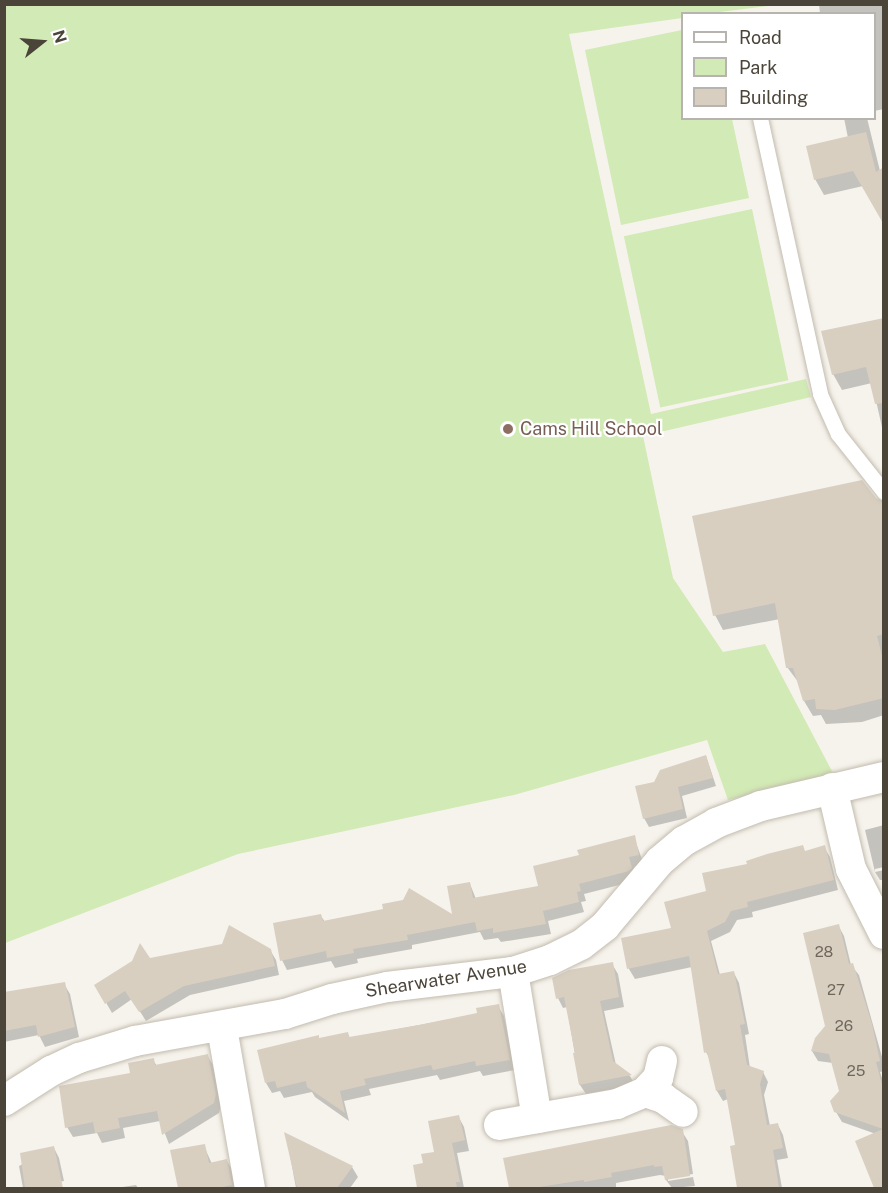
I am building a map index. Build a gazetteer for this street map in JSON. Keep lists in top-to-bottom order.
{
  "streets": {
    "street": ["Shearwater Avenue"]
  },
  "places": ["Cams Hill School"],
  "house_numbers": [
    "28",
    "27",
    "26",
    "25"
  ],
  "legend": ["Road", "Park", "Building"],
  "north": "right"
}
